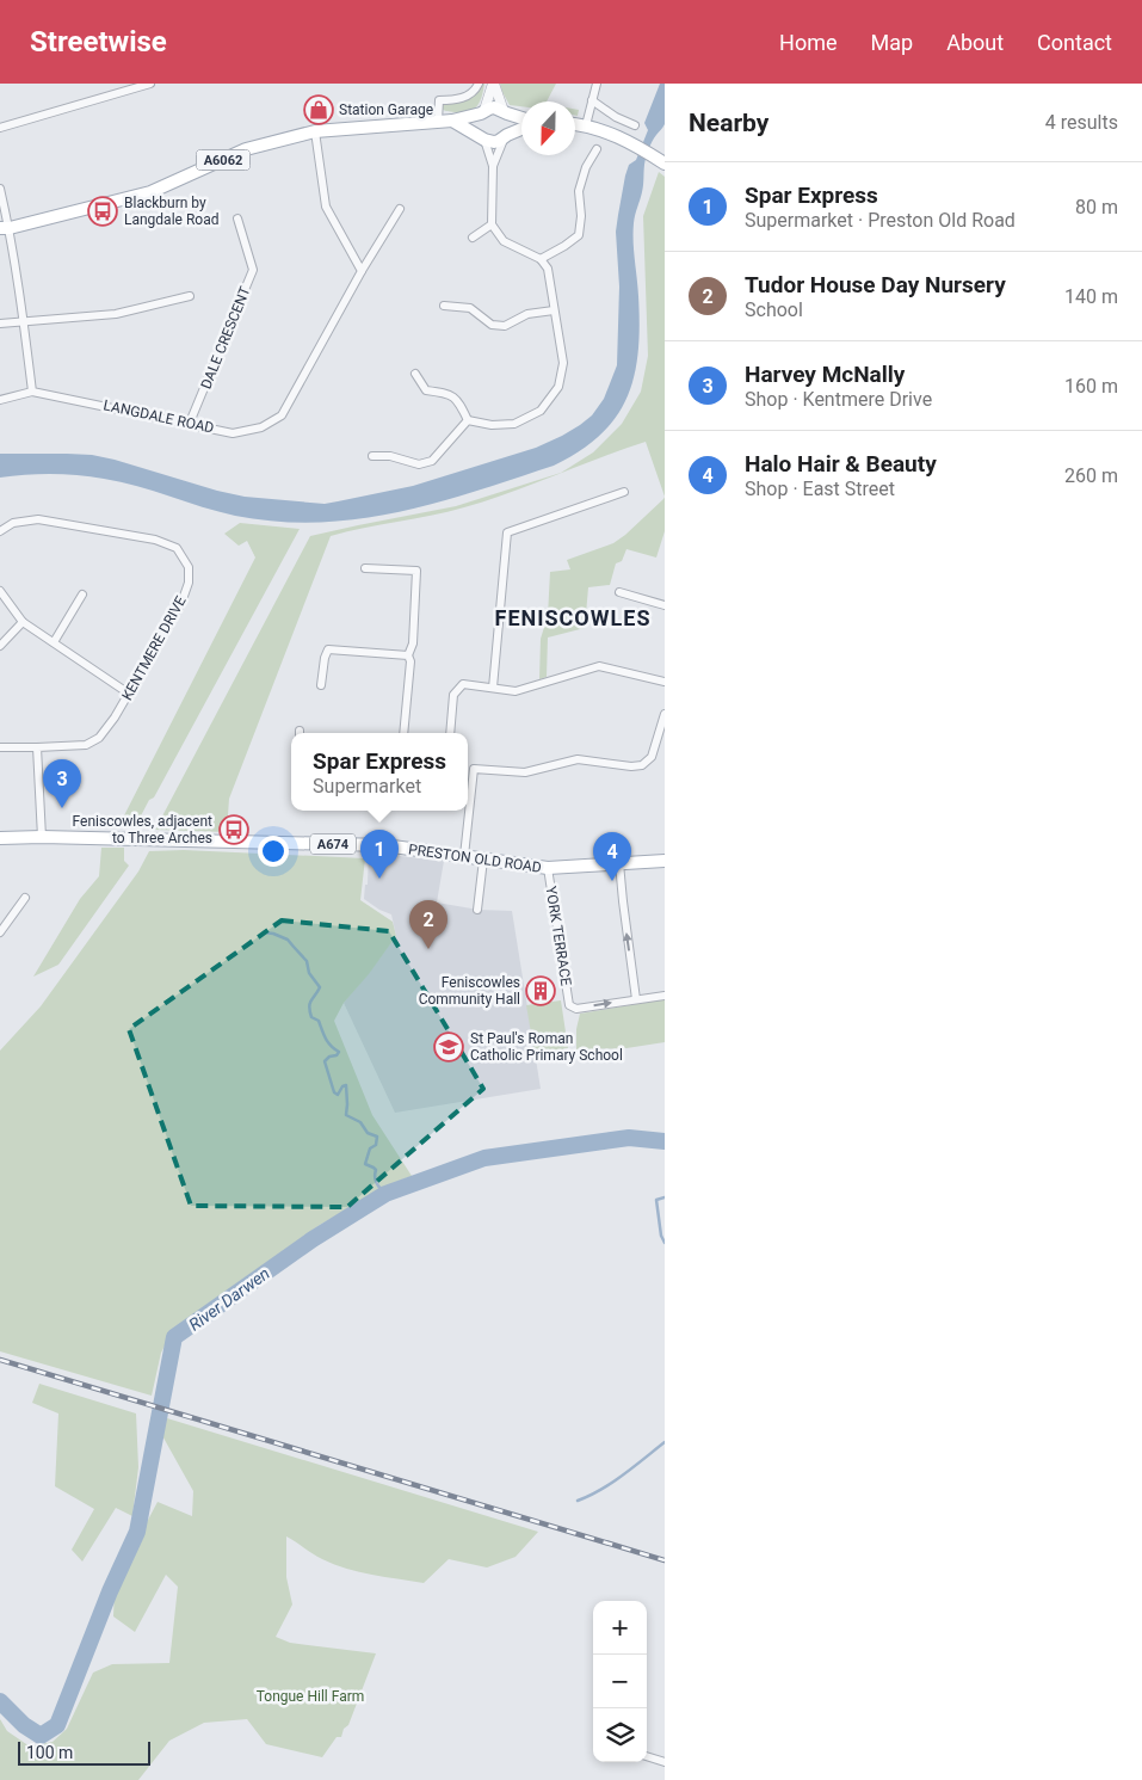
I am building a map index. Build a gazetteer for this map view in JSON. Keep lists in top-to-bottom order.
{
  "streets": {
    "main road": ["A6062", "A674", "PRESTON OLD ROAD"],
    "street": [
      "DALE CRESCENT",
      "LANGDALE ROAD",
      "KENTMERE DRIVE",
      "YORK TERRACE"
    ]
  },
  "crossings": [
    ["DALE CRESCENT", "LANGDALE ROAD"],
    ["PRESTON OLD ROAD", "YORK TERRACE"]
  ],
  "districts": ["FENISCOWLES"],
  "water": ["River Darwen"],
  "parks": ["Tongue Hill Farm"],
  "places": {
    "shop": ["Station Garage"],
    "bus stop": ["Blackburn by Langdale Road", "Feniscowles, adjacent to Three Arches"],
    "building": ["Feniscowles Community Hall"],
    "school or university": ["St Paul's Roman Catholic Primary School"]
  },
  "scale_bar": "100 m",
  "north": "bottom",
  "page": {
    "header": "Streetwise",
    "nav": [
      "Home",
      "Map",
      "About",
      "Contact"
    ],
    "heading": ["Nearby", "4 results"],
    "list": [
      {
        "mark": "1",
        "name": "Spar Express",
        "note": "Supermarket · Preston Old Road",
        "value": "80 m"
      },
      {
        "mark": "2",
        "name": "Tudor House Day Nursery",
        "note": "School",
        "value": "140 m"
      },
      {
        "mark": "3",
        "name": "Harvey McNally",
        "note": "Shop · Kentmere Drive",
        "value": "160 m"
      },
      {
        "mark": "4",
        "name": "Halo Hair & Beauty",
        "note": "Shop · East Street",
        "value": "260 m"
      }
    ],
    "popup": ["Spar Express", "Supermarket"],
    "pins": [
      "3",
      "1",
      "4",
      "2"
    ],
    "map_buttons": ["+", "−"],
    "scale": "100 m"
  }
}
